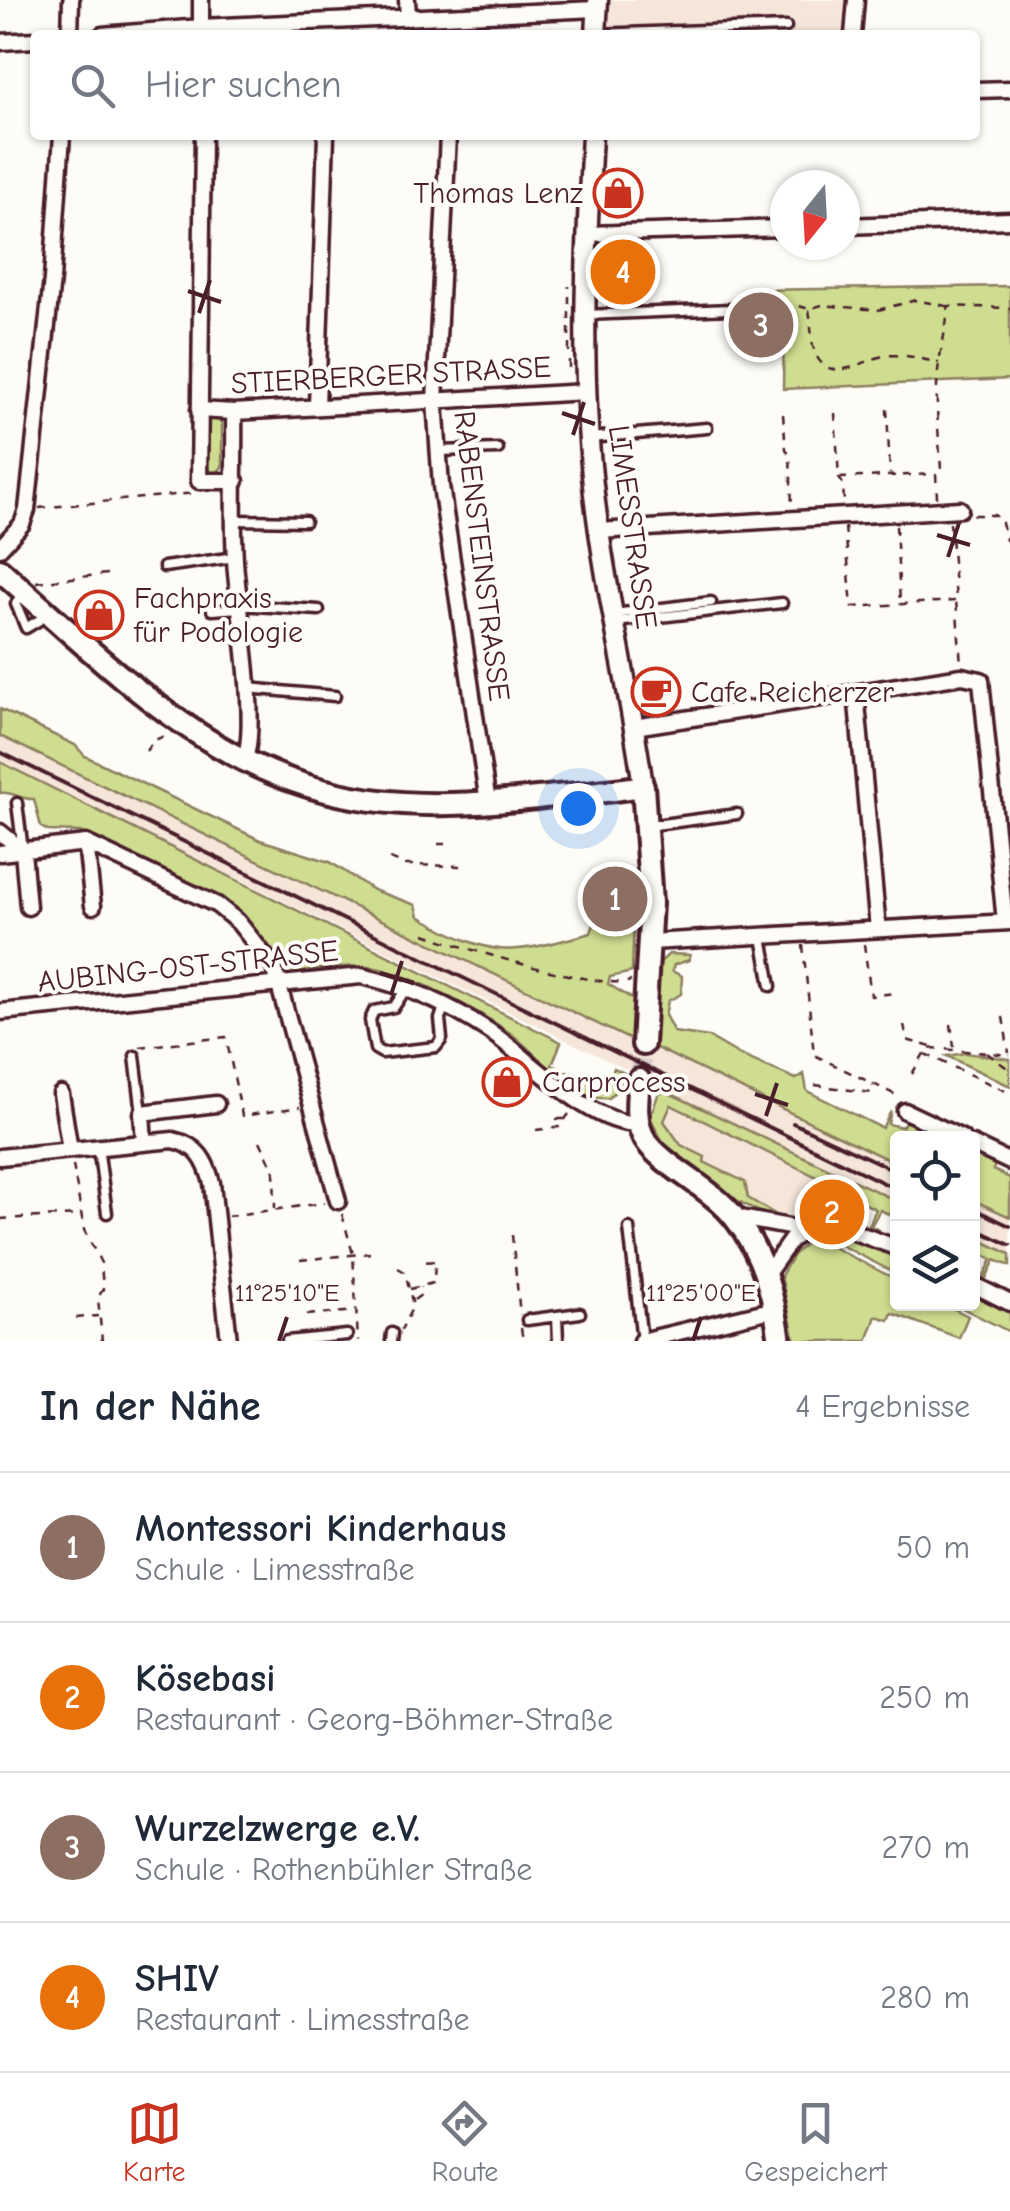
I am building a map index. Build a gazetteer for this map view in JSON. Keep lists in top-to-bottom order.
{
  "streets": {
    "main road": ["LIMESSTRASSE"],
    "street": ["STIERBERGER STRASSE", "RABENSTEINSTRASSE", "AUBING-OST-STRASSE"]
  },
  "crossings": [
    ["STIERBERGER STRASSE", "LIMESSTRASSE"],
    ["STIERBERGER STRASSE", "RABENSTEINSTRASSE"]
  ],
  "places": {
    "shop": ["Thomas Lenz", "Fachpraxis für Podologie", "Carprocess"],
    "cafe": ["Cafe Reicherzer"]
  },
  "north": "bottom",
  "page": {
    "search": "Hier suchen",
    "pins": [
      "4",
      "3",
      "1",
      "2"
    ],
    "heading": ["In der Nähe", "4 Ergebnisse"],
    "list": [
      {
        "mark": "1",
        "name": "Montessori Kinderhaus",
        "note": "Schule · Limesstraße",
        "value": "50 m"
      },
      {
        "mark": "2",
        "name": "Kösebasi",
        "note": "Restaurant · Georg-Böhmer-Straße",
        "value": "250 m"
      },
      {
        "mark": "3",
        "name": "Wurzelzwerge e.V.",
        "note": "Schule · Rothenbühler Straße",
        "value": "270 m"
      },
      {
        "mark": "4",
        "name": "SHIV",
        "note": "Restaurant · Limesstraße",
        "value": "280 m"
      }
    ],
    "nav": ["Karte", "Route", "Gespeichert"]
  },
  "coordinates": ["11°25'10\"E", "11°25'00\"E"]
}
